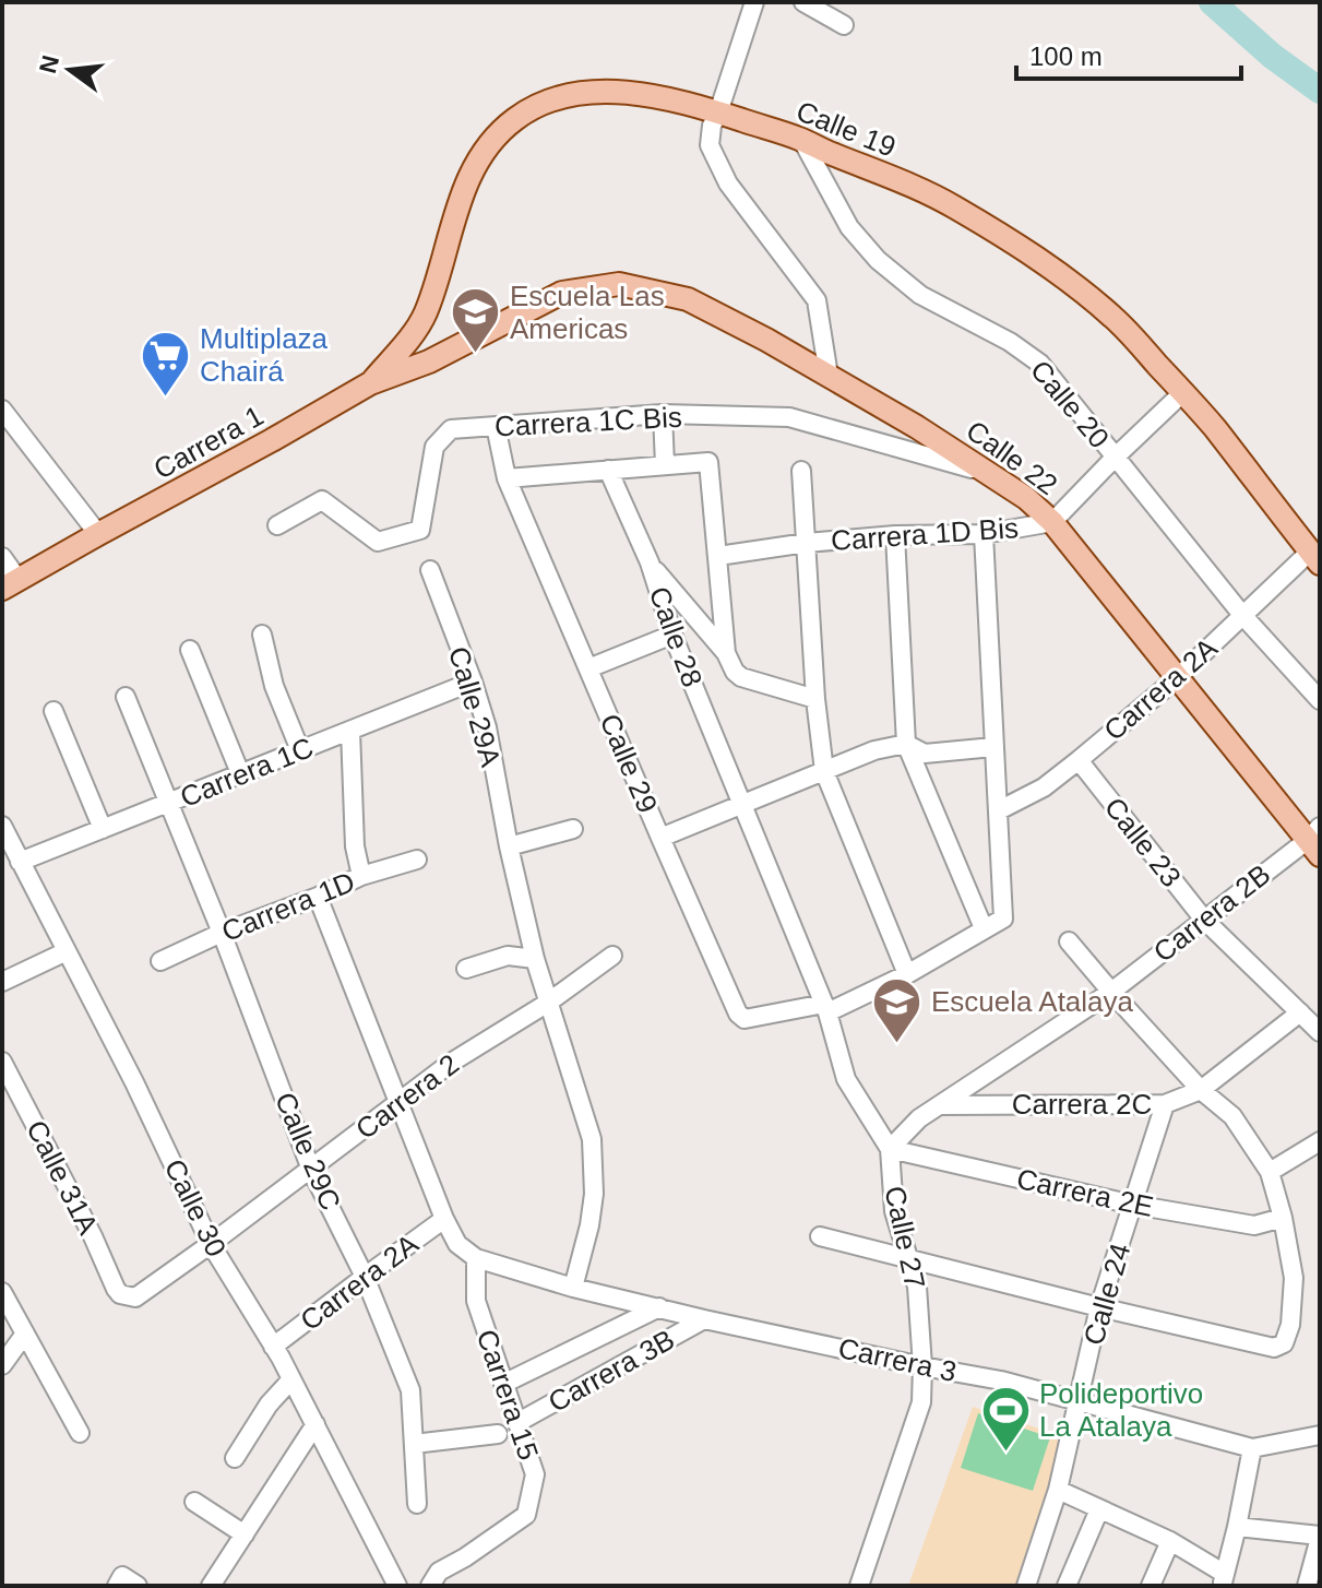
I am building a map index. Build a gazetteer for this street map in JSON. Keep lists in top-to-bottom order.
{
  "streets": {
    "main road": ["Calle 19", "Carrera 1", "Calle 22"],
    "street": [
      "Calle 20",
      "Carrera 1C Bis",
      "Carrera 1D Bis",
      "Calle 28",
      "Carrera 2A",
      "Calle 29A",
      "Calle 29",
      "Carrera 1C",
      "Calle 23",
      "Carrera 1D",
      "Carrera 2B",
      "Carrera 2",
      "Carrera 2C",
      "Calle 29C",
      "Calle 31A",
      "Carrera 2E",
      "Calle 30",
      "Calle 27",
      "Calle 24",
      "Carrera 3",
      "Carrera 3B",
      "Carrera 15"
    ]
  },
  "crossings": [
    ["Calle 19", "Calle 20"],
    ["Calle 19", "Carrera 1"],
    ["Calle 19", "Carrera 1D Bis"],
    ["Calle 19", "Carrera 2A"],
    ["Calle 20", "Carrera 1D Bis"],
    ["Calle 20", "Carrera 2A"],
    ["Carrera 1C Bis", "Calle 22"],
    ["Carrera 1C Bis", "Calle 29"],
    ["Carrera 1", "Calle 22"],
    ["Calle 22", "Carrera 1D Bis"],
    ["Calle 22", "Carrera 2A"],
    ["Calle 22", "Carrera 2B"],
    ["Calle 28", "Calle 27"],
    ["Carrera 2A", "Calle 23"],
    ["Carrera 2A", "Calle 29C"],
    ["Carrera 2A", "Calle 30"],
    ["Calle 29A", "Carrera 1C"],
    ["Calle 29A", "Carrera 2"],
    ["Calle 29", "Calle 27"],
    ["Carrera 1C", "Calle 29C"],
    ["Carrera 1C", "Calle 30"],
    ["Calle 23", "Carrera 2B"],
    ["Calle 23", "Carrera 2C"],
    ["Carrera 1D", "Calle 29C"],
    ["Carrera 2B", "Carrera 2C"],
    ["Carrera 2B", "Carrera 2E"],
    ["Carrera 2B", "Calle 27"],
    ["Carrera 2", "Calle 29C"],
    ["Carrera 2", "Calle 31A"],
    ["Carrera 2", "Calle 30"],
    ["Carrera 2C", "Calle 24"],
    ["Carrera 2E", "Calle 27"],
    ["Carrera 2E", "Calle 24"],
    ["Calle 27", "Carrera 3"],
    ["Calle 24", "Carrera 3"],
    ["Carrera 3", "Carrera 3B"],
    ["Carrera 3", "Carrera 15"],
    ["Carrera 3B", "Carrera 15"]
  ],
  "places": {
    "school or university": ["Escuela Las Americas", "Escuela Atalaya"],
    "supermarket": ["Multiplaza Chairá"],
    "sports": ["Polideportivo La Atalaya"]
  },
  "scale_bar": "100 m",
  "north": "left"
}
